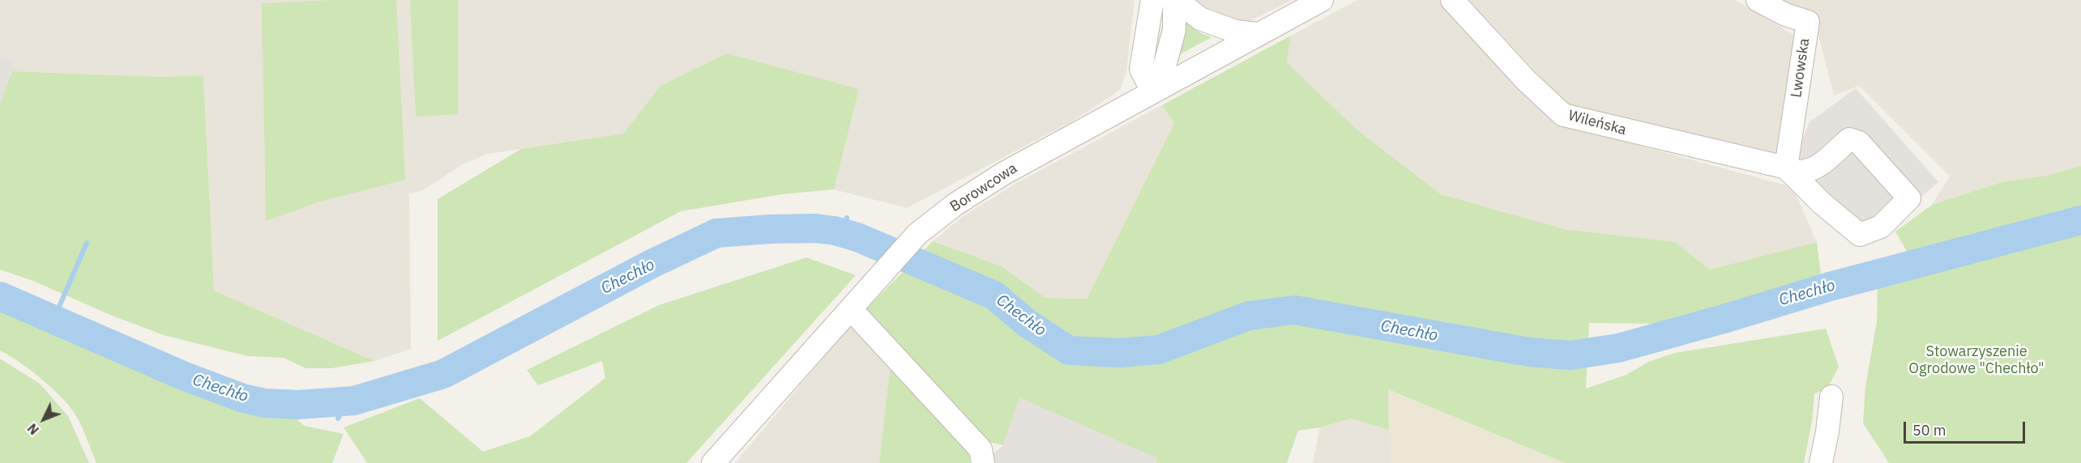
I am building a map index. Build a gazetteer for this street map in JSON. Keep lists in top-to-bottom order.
{
  "streets": {
    "street": ["Lwowska", "Wileńska", "Borowcowa"]
  },
  "crossings": [
    ["Lwowska", "Wileńska"]
  ],
  "water": ["Chechło"],
  "parks": ["Stowarzyszenie Ogrodowe \"Chechło\""],
  "scale_bar": "50 m",
  "north": "bottom left"
}
